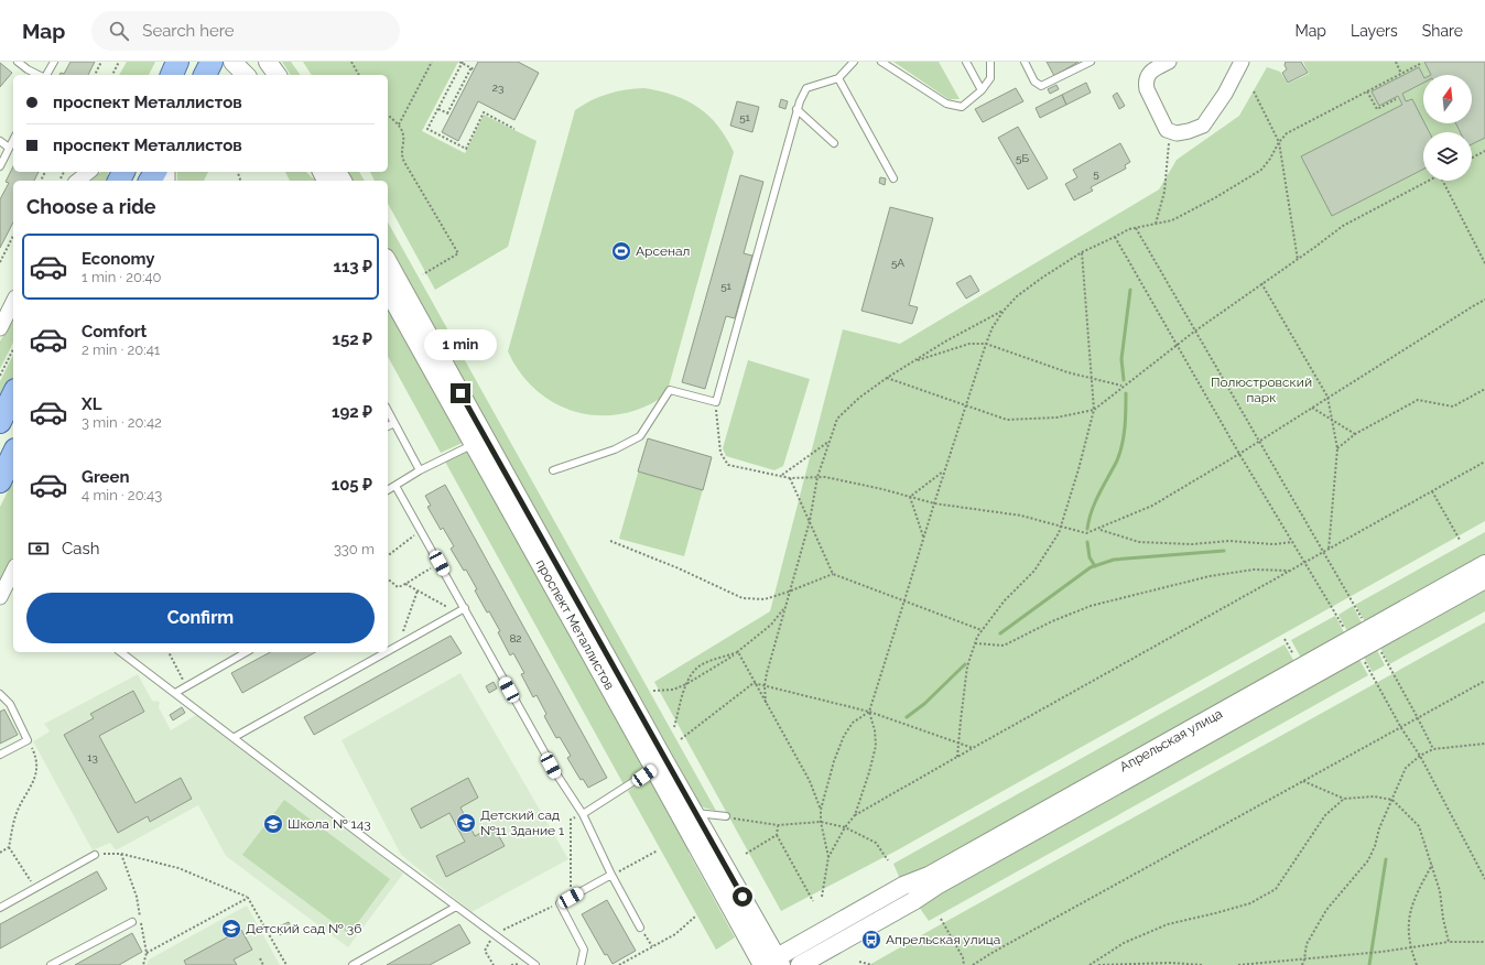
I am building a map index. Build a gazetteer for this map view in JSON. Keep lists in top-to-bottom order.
{
  "streets": {
    "street": ["проспект Металлистов", "Апрельская улица"]
  },
  "crossings": [
    ["проспект Металлистов", "Апрельская улица"]
  ],
  "parks": ["Полюстровский парк"],
  "places": {
    "sports": ["Арсенал"],
    "school or university": ["Детский сад №11 Здание 1", "Школа № 143", "Детский сад № 36"],
    "bus stop": ["Апрельская улица"]
  },
  "house_numbers": [
    "23",
    "51",
    "5Б",
    "5",
    "5А",
    "51",
    "82",
    "13"
  ],
  "north": "top",
  "page": {
    "header": "Map",
    "search": "Search here",
    "nav": ["Map", "Layers", "Share"],
    "banner": ["проспект Металлистов", "проспект Металлистов"],
    "heading": "Choose a ride",
    "list": [
      {
        "name": "Economy",
        "note": "1 min · 20:40",
        "value": "113 ₽"
      },
      {
        "name": "Comfort",
        "note": "2 min · 20:41",
        "value": "152 ₽"
      },
      {
        "name": "XL",
        "note": "3 min · 20:42",
        "value": "192 ₽"
      },
      {
        "name": "Green",
        "note": "4 min · 20:43",
        "value": "105 ₽"
      }
    ],
    "bubble": "1 min",
    "pay": ["Cash", "330 m"],
    "buttons": "Confirm"
  }
}
